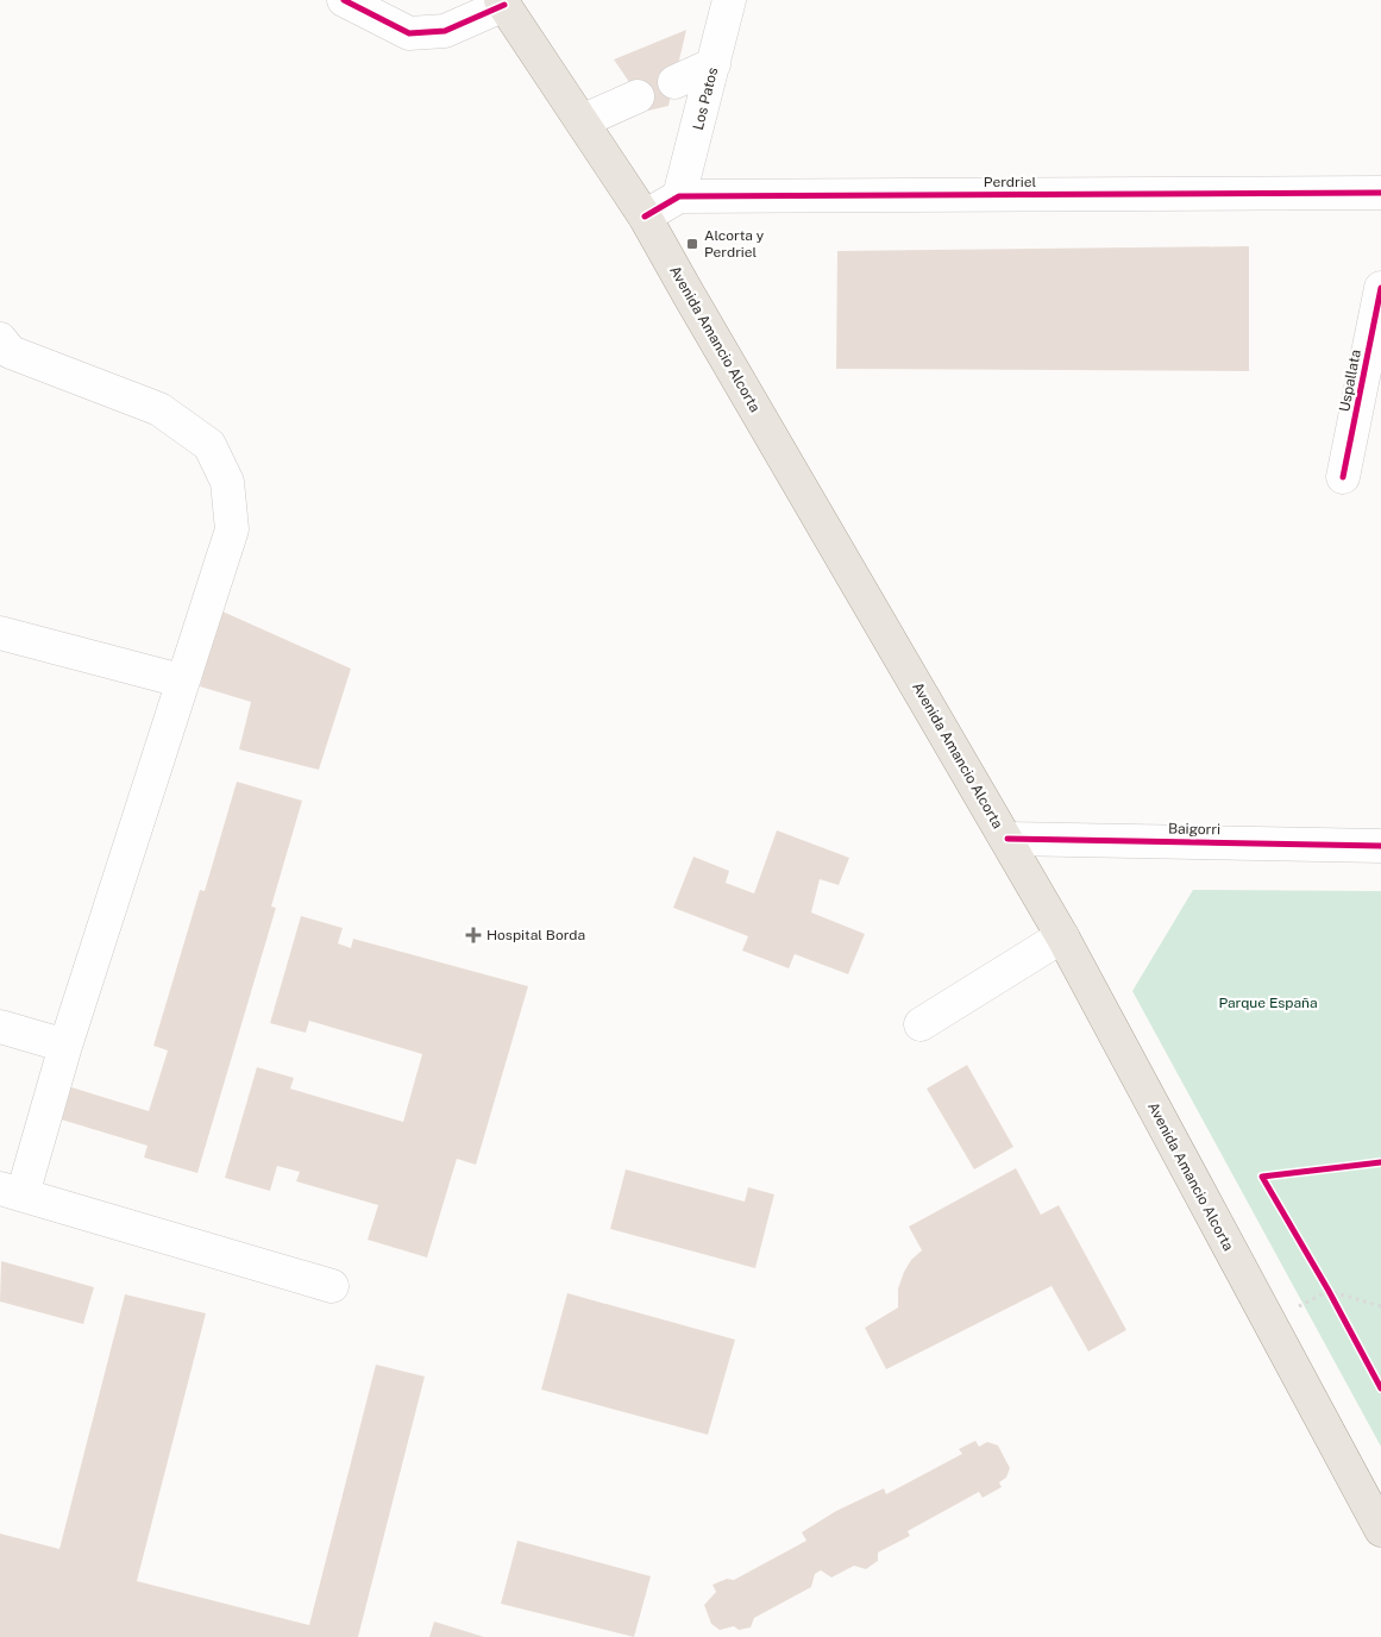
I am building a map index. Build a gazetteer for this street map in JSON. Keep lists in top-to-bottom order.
{
  "streets": {
    "main road": ["Avenida Amancio Alcorta"],
    "street": [
      "Los Patos",
      "Perdriel",
      "Uspallata",
      "Baigorri"
    ]
  },
  "crossings": [
    ["Los Patos", "Perdriel"],
    ["Avenida Amancio Alcorta", "Baigorri"]
  ],
  "parks": ["Parque España"],
  "places": {
    "transit": ["Alcorta y Perdriel"],
    "health": ["Hospital Borda"]
  }
}
